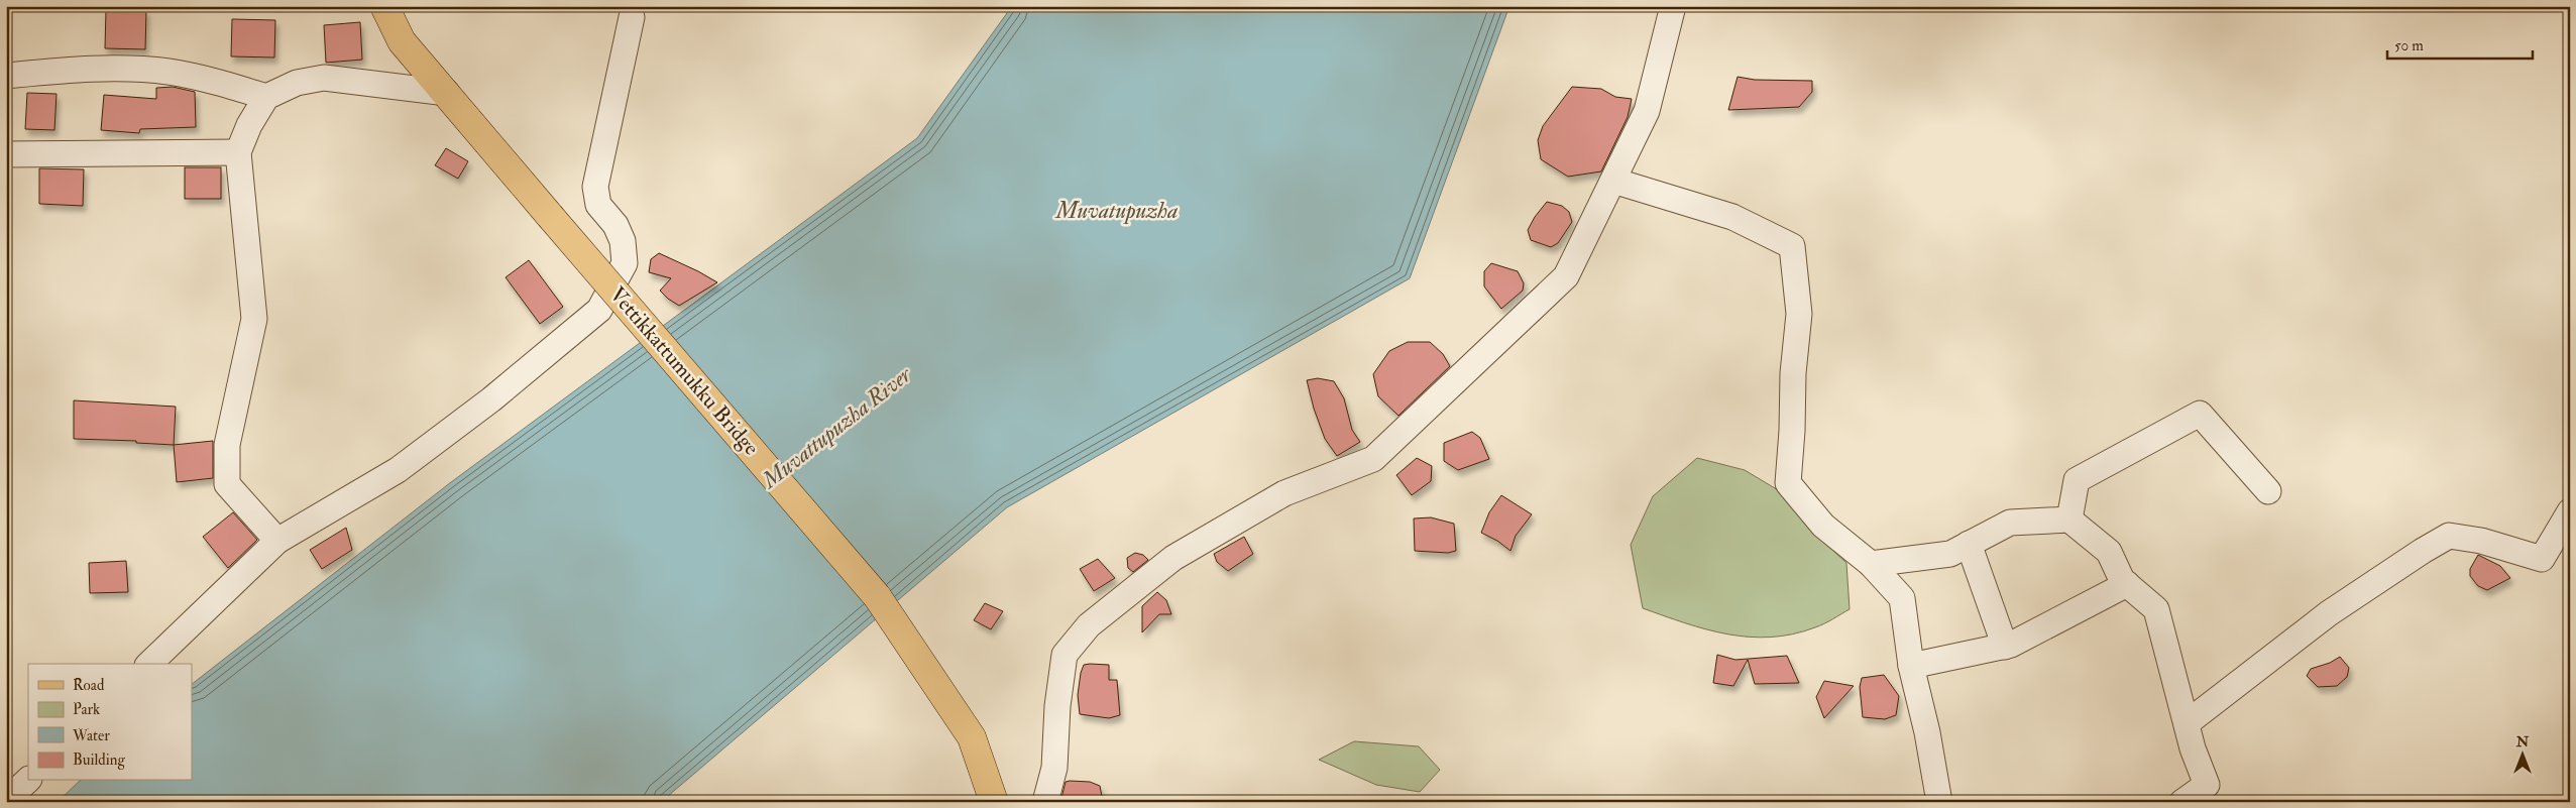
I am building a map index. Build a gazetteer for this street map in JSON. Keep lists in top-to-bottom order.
{
  "streets": {
    "main road": ["Vettikkattumukku Bridge"]
  },
  "water": ["Muvatupuzha", "Muvattupuzha River"],
  "legend": [
    "Road",
    "Park",
    "Water",
    "Building"
  ],
  "scale_bar": "50 m",
  "north": "top"
}
